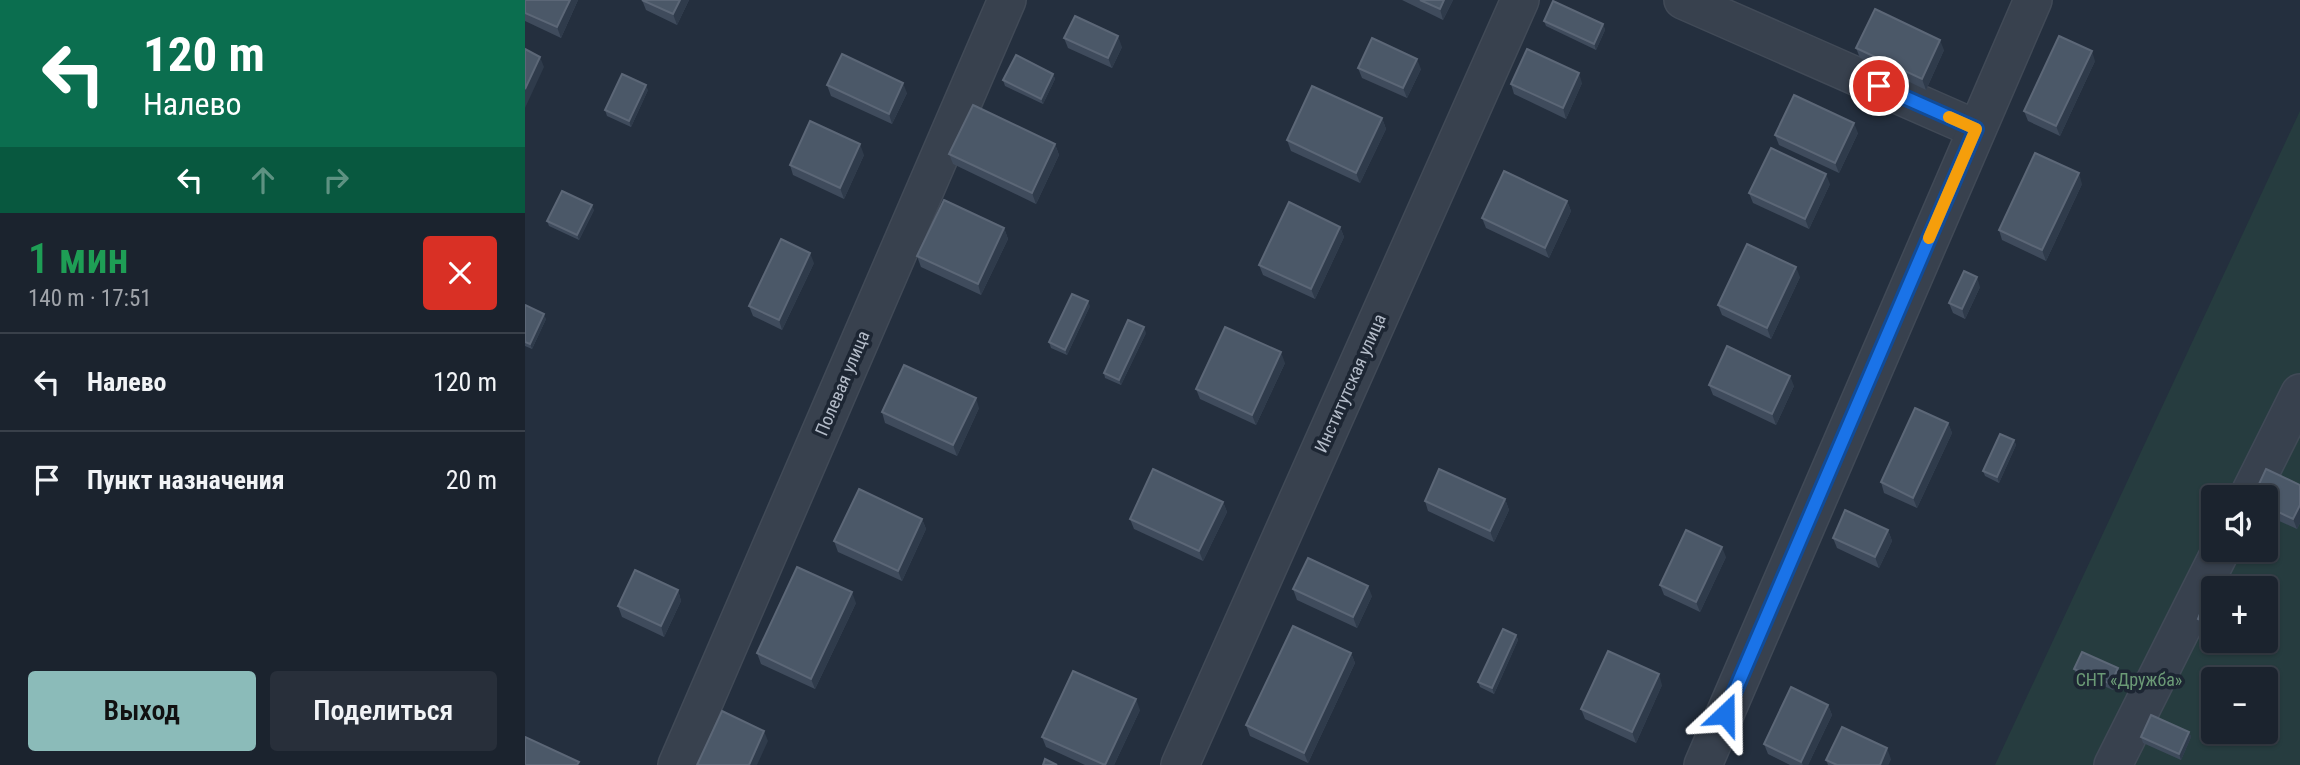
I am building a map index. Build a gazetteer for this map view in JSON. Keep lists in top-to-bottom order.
{
  "streets": {
    "lane": ["Полевая улица", "Институтская улица"]
  },
  "parks": ["СНТ «Дружба»"],
  "page": {
    "turn": ["120 m", "Налево"],
    "heading": ["1 мин", "140 m · 17:51"],
    "list": [
      {
        "name": "Налево",
        "value": "120 m"
      },
      {
        "name": "Пункт назначения",
        "value": "20 m"
      }
    ],
    "map_buttons": ["+", "−"],
    "buttons": ["Выход", "Поделиться"]
  }
}
